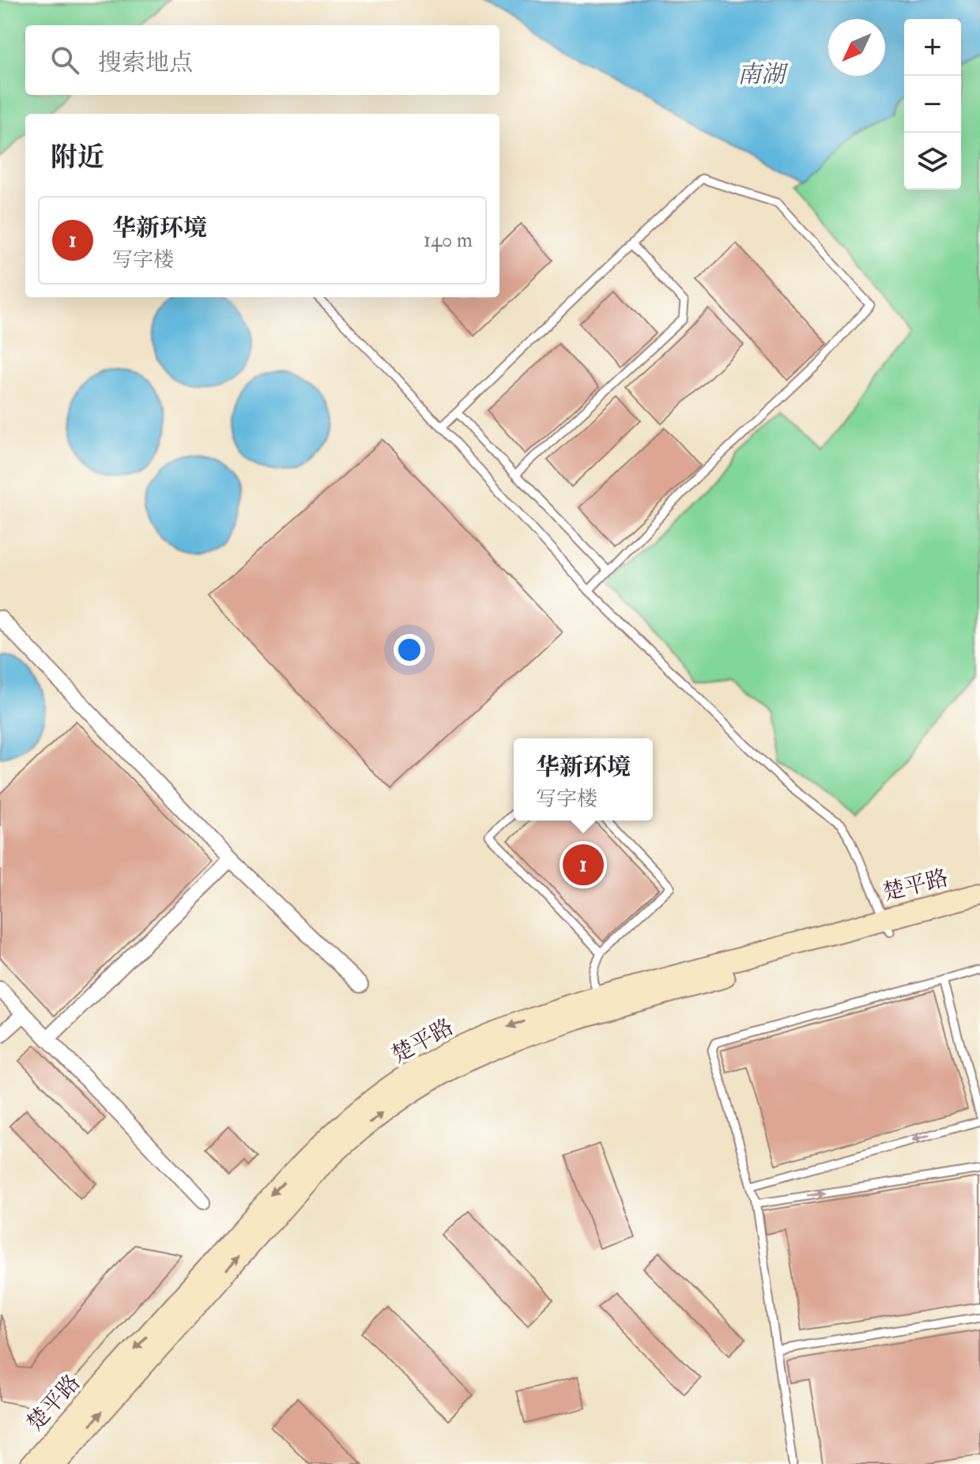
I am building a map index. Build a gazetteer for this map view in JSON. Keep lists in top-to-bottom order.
{
  "streets": {
    "main road": ["楚平路"]
  },
  "water": ["南湖"],
  "north": "bottom left",
  "page": {
    "map_buttons": ["+", "−"],
    "search": "搜索地点",
    "heading": "附近",
    "list": [
      {
        "mark": "1",
        "name": "华新环境",
        "note": "写字楼",
        "value": "140 m"
      }
    ],
    "popup": ["华新环境", "写字楼"],
    "pins": "1"
  }
}
